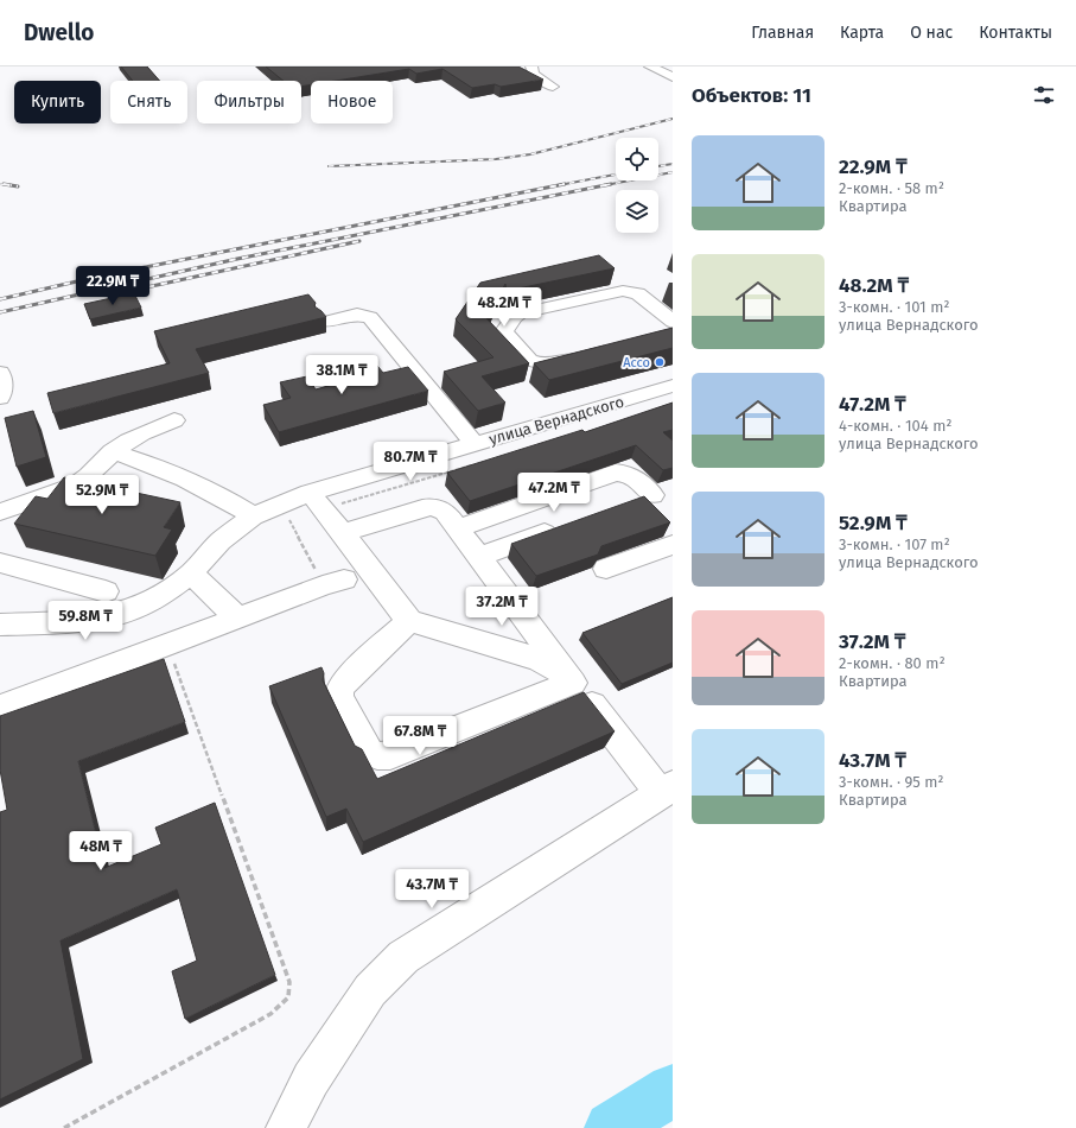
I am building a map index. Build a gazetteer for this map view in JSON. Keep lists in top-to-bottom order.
{
  "streets": {
    "street": ["улица Вернадского"]
  },
  "places": ["Ассо"],
  "page": {
    "header": "Dwello",
    "nav": [
      "Главная",
      "Карта",
      "О нас",
      "Контакты"
    ],
    "heading": "Объектов: 11",
    "chip": [
      "Купить",
      "Снять",
      "Фильтры",
      "Новое"
    ],
    "list": [
      {
        "name": "22.9M ₸",
        "note": "2-комн. · 58 m² · Квартира"
      },
      {
        "name": "48.2M ₸",
        "note": "3-комн. · 101 m² · улица Вернадского"
      },
      {
        "name": "47.2M ₸",
        "note": "4-комн. · 104 m² · улица Вернадского"
      },
      {
        "name": "52.9M ₸",
        "note": "3-комн. · 107 m² · улица Вернадского"
      },
      {
        "name": "37.2M ₸",
        "note": "2-комн. · 80 m² · Квартира"
      },
      {
        "name": "43.7M ₸",
        "note": "3-комн. · 95 m² · Квартира"
      }
    ],
    "price": [
      "22.9M ₸",
      "48.2M ₸",
      "38.1M ₸",
      "80.7M ₸",
      "47.2M ₸",
      "52.9M ₸",
      "37.2M ₸",
      "59.8M ₸",
      "67.8M ₸",
      "48M ₸",
      "43.7M ₸"
    ]
  }
}
